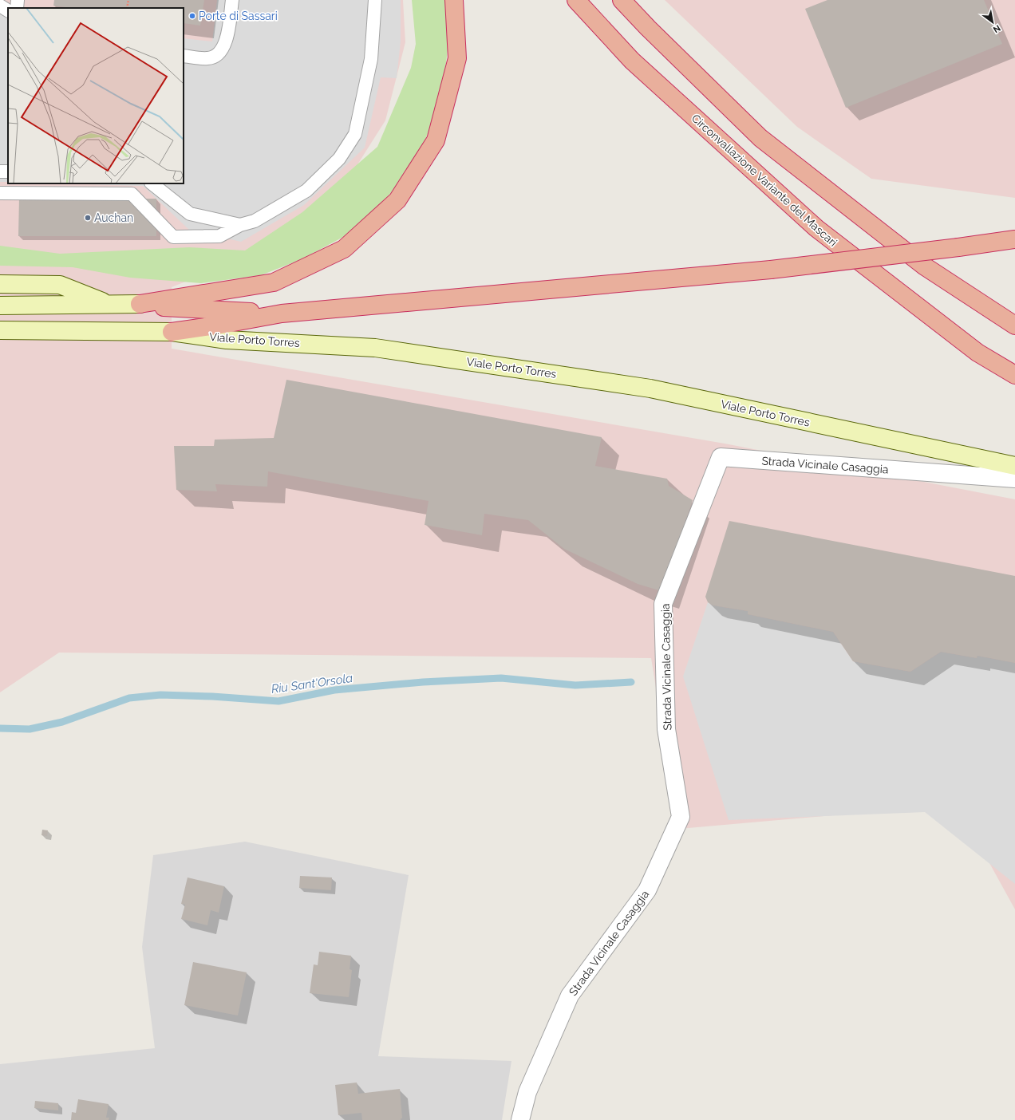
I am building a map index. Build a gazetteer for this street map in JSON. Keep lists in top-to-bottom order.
{
  "streets": {
    "highway": ["Circonvallazione Variante del Mascari"],
    "main road": ["Viale Porto Torres"],
    "street": ["Strada Vicinale Casaggia"]
  },
  "water": ["Riu Sant'Orsola"],
  "places": ["Porte di Sassari", "Auchan"],
  "north": "bottom right"
}
